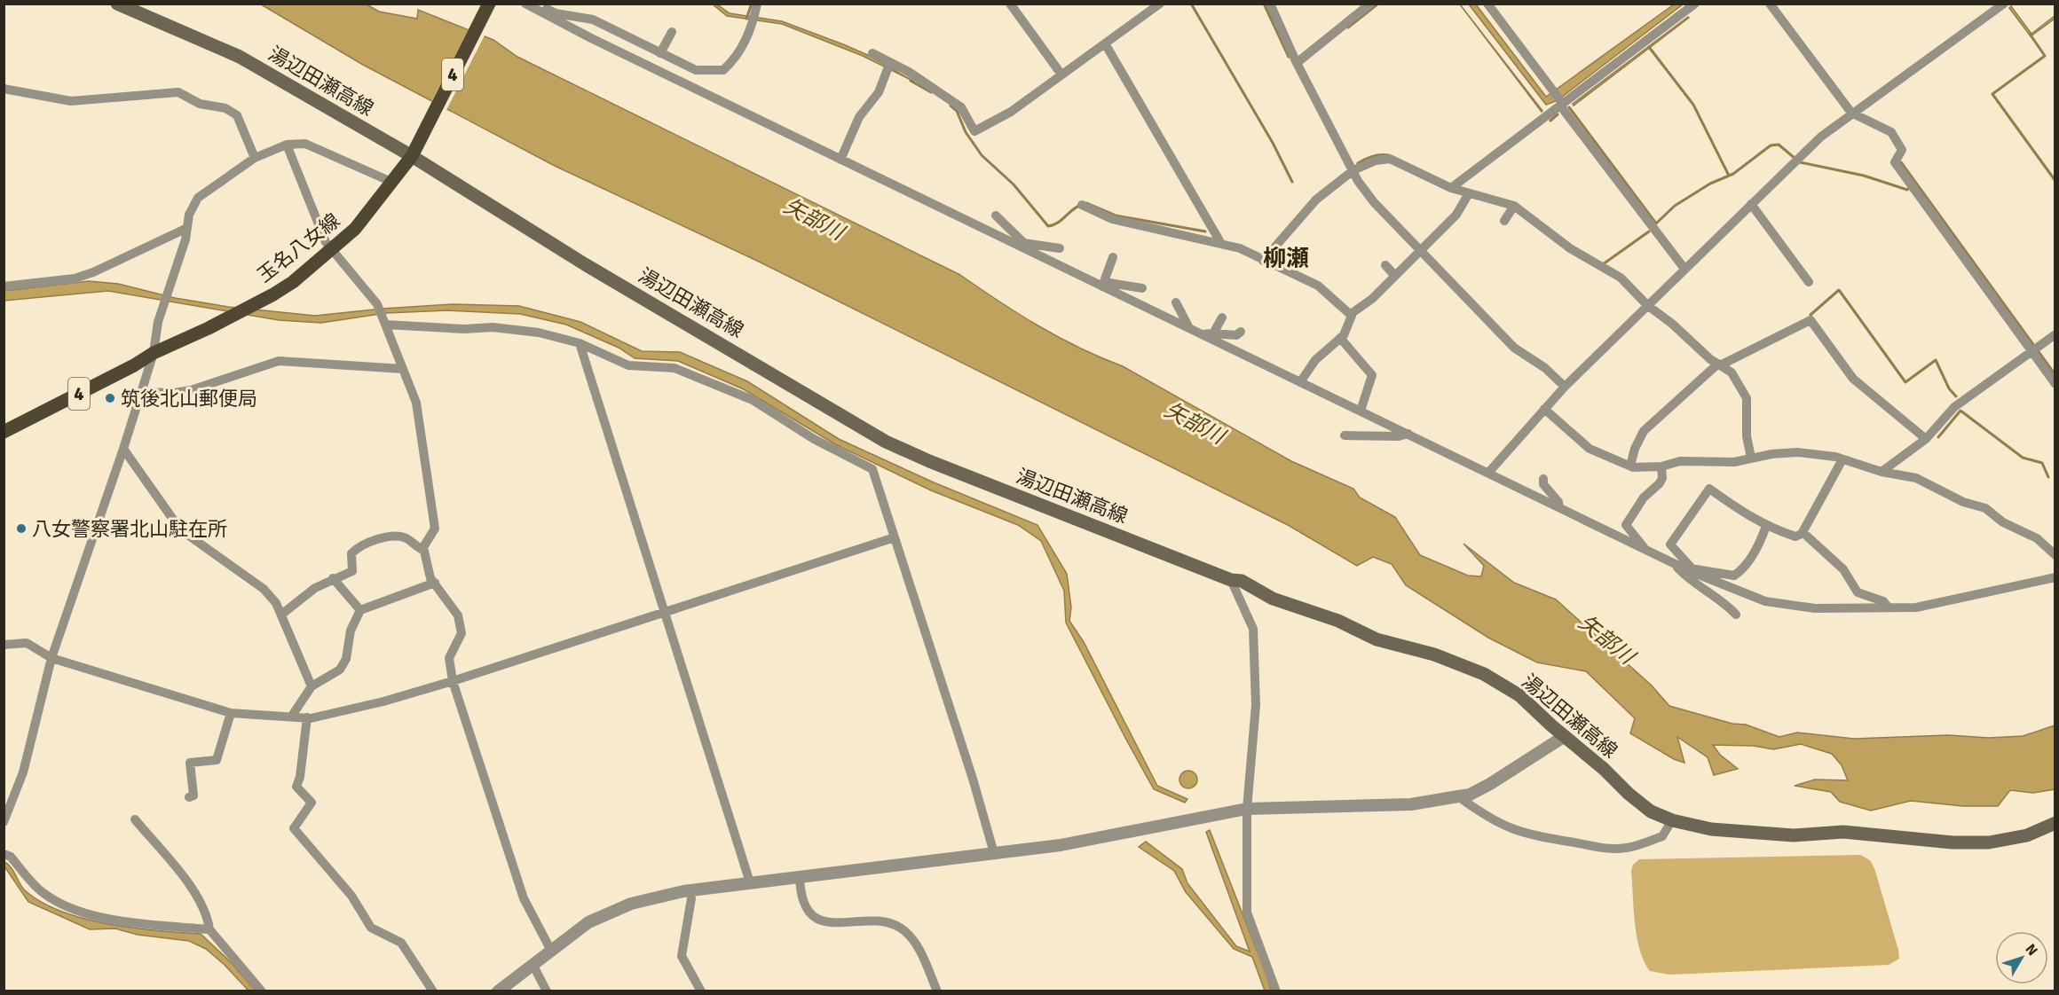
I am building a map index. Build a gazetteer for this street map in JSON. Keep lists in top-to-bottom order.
{
  "streets": {
    "main road": ["4", "湯辺田瀬高線", "玉名八女線"]
  },
  "crossings": [
    ["湯辺田瀬高線", "玉名八女線"]
  ],
  "districts": ["柳瀬"],
  "water": ["矢部川"],
  "places": ["筑後北山郵便局", "八女警察署北山駐在所"],
  "north": "top right"
}
